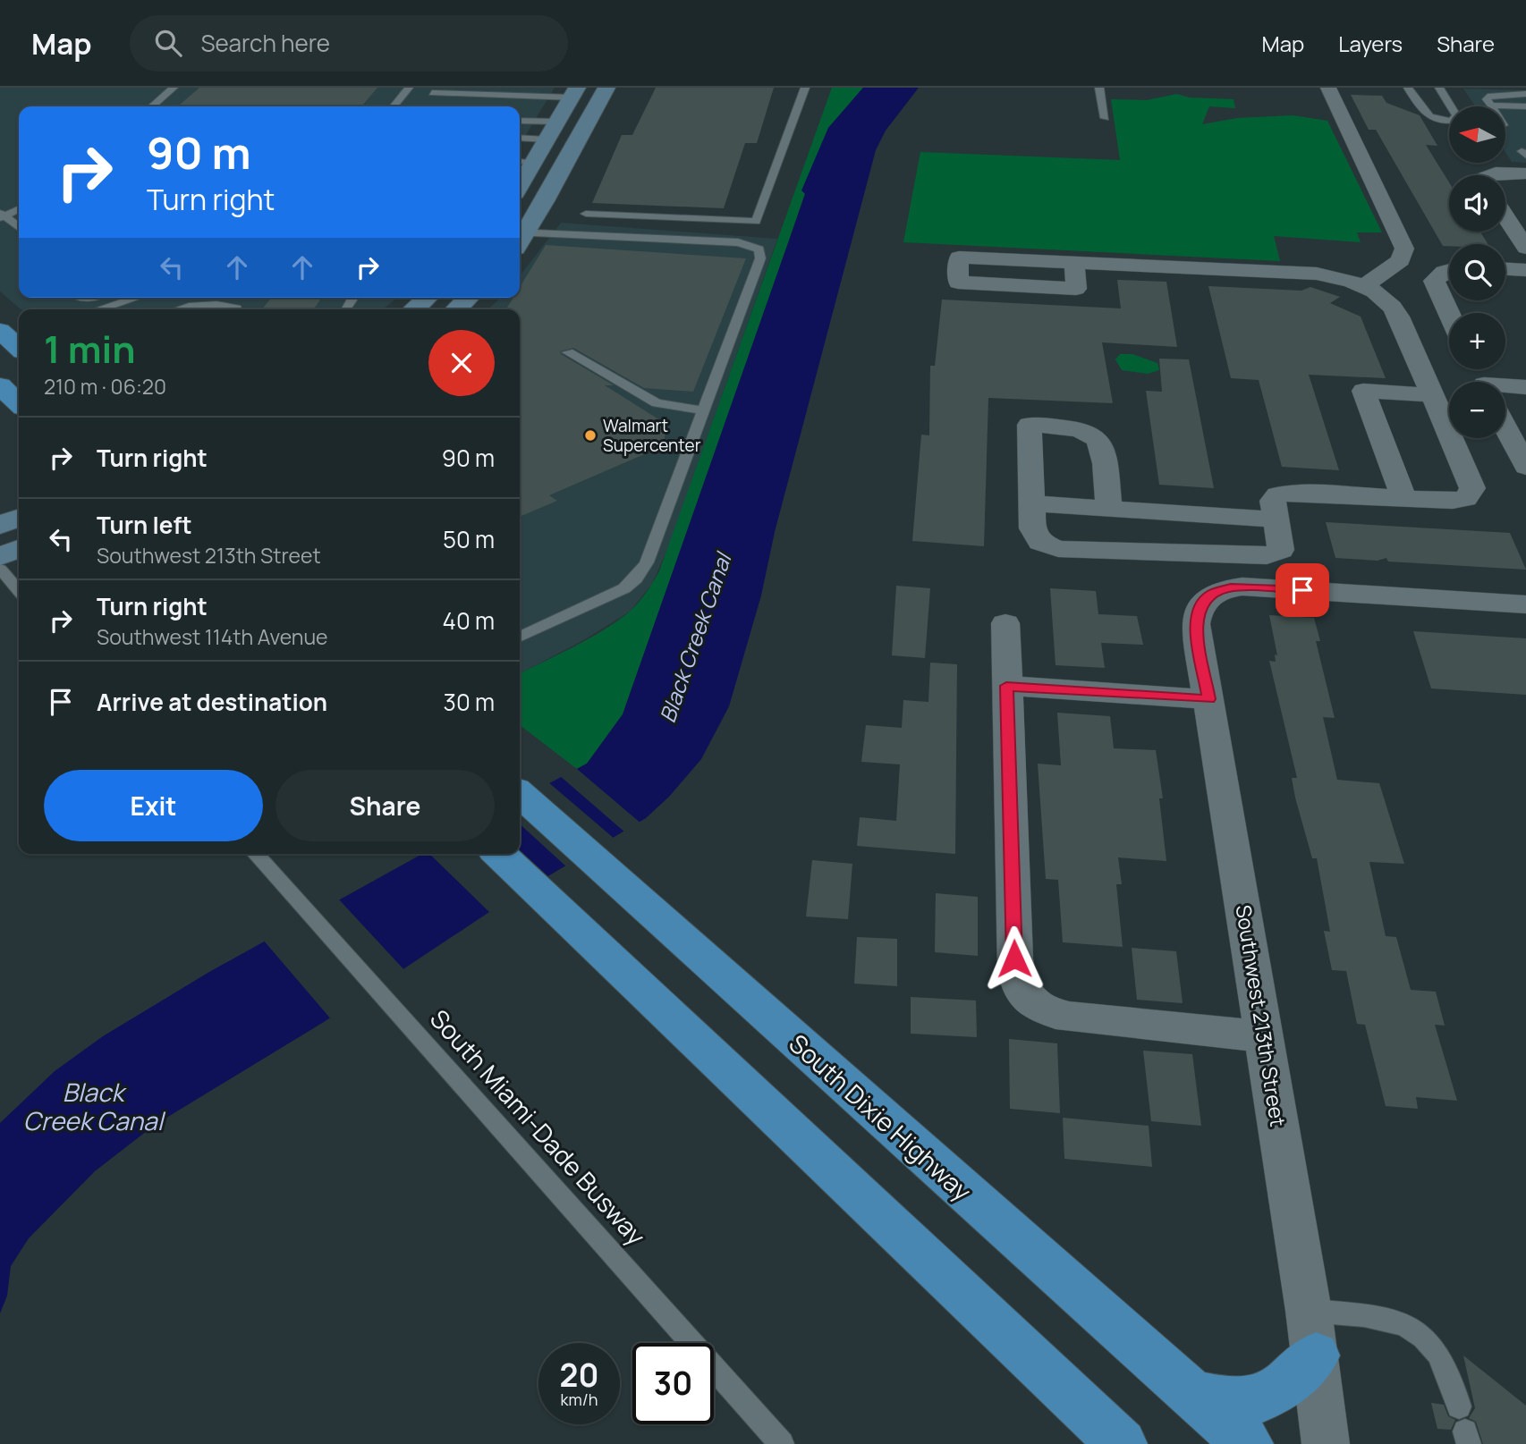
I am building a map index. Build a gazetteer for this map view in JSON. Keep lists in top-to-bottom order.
{
  "streets": {
    "highway": ["South Dixie Highway"],
    "street": ["Southwest 213th Street"],
    "lane": ["South Miami-Dade Busway"]
  },
  "water": ["Black Creek Canal"],
  "places": ["Walmart Supercenter"],
  "north": "left",
  "page": {
    "header": "Map",
    "search": "Search here",
    "nav": ["Map", "Layers", "Share"],
    "map_buttons": ["+", "−"],
    "turn": ["90 m", "Turn right"],
    "heading": ["1 min", "210 m · 06:20"],
    "list": [
      {
        "name": "Turn right",
        "value": "90 m"
      },
      {
        "name": "Turn left",
        "note": "Southwest 213th Street",
        "value": "50 m"
      },
      {
        "name": "Turn right",
        "note": "Southwest 114th Avenue",
        "value": "40 m"
      },
      {
        "name": "Arrive at destination",
        "value": "30 m"
      }
    ],
    "buttons": ["Exit", "Share"],
    "speed": "20 km/h",
    "limit": "30"
  }
}
